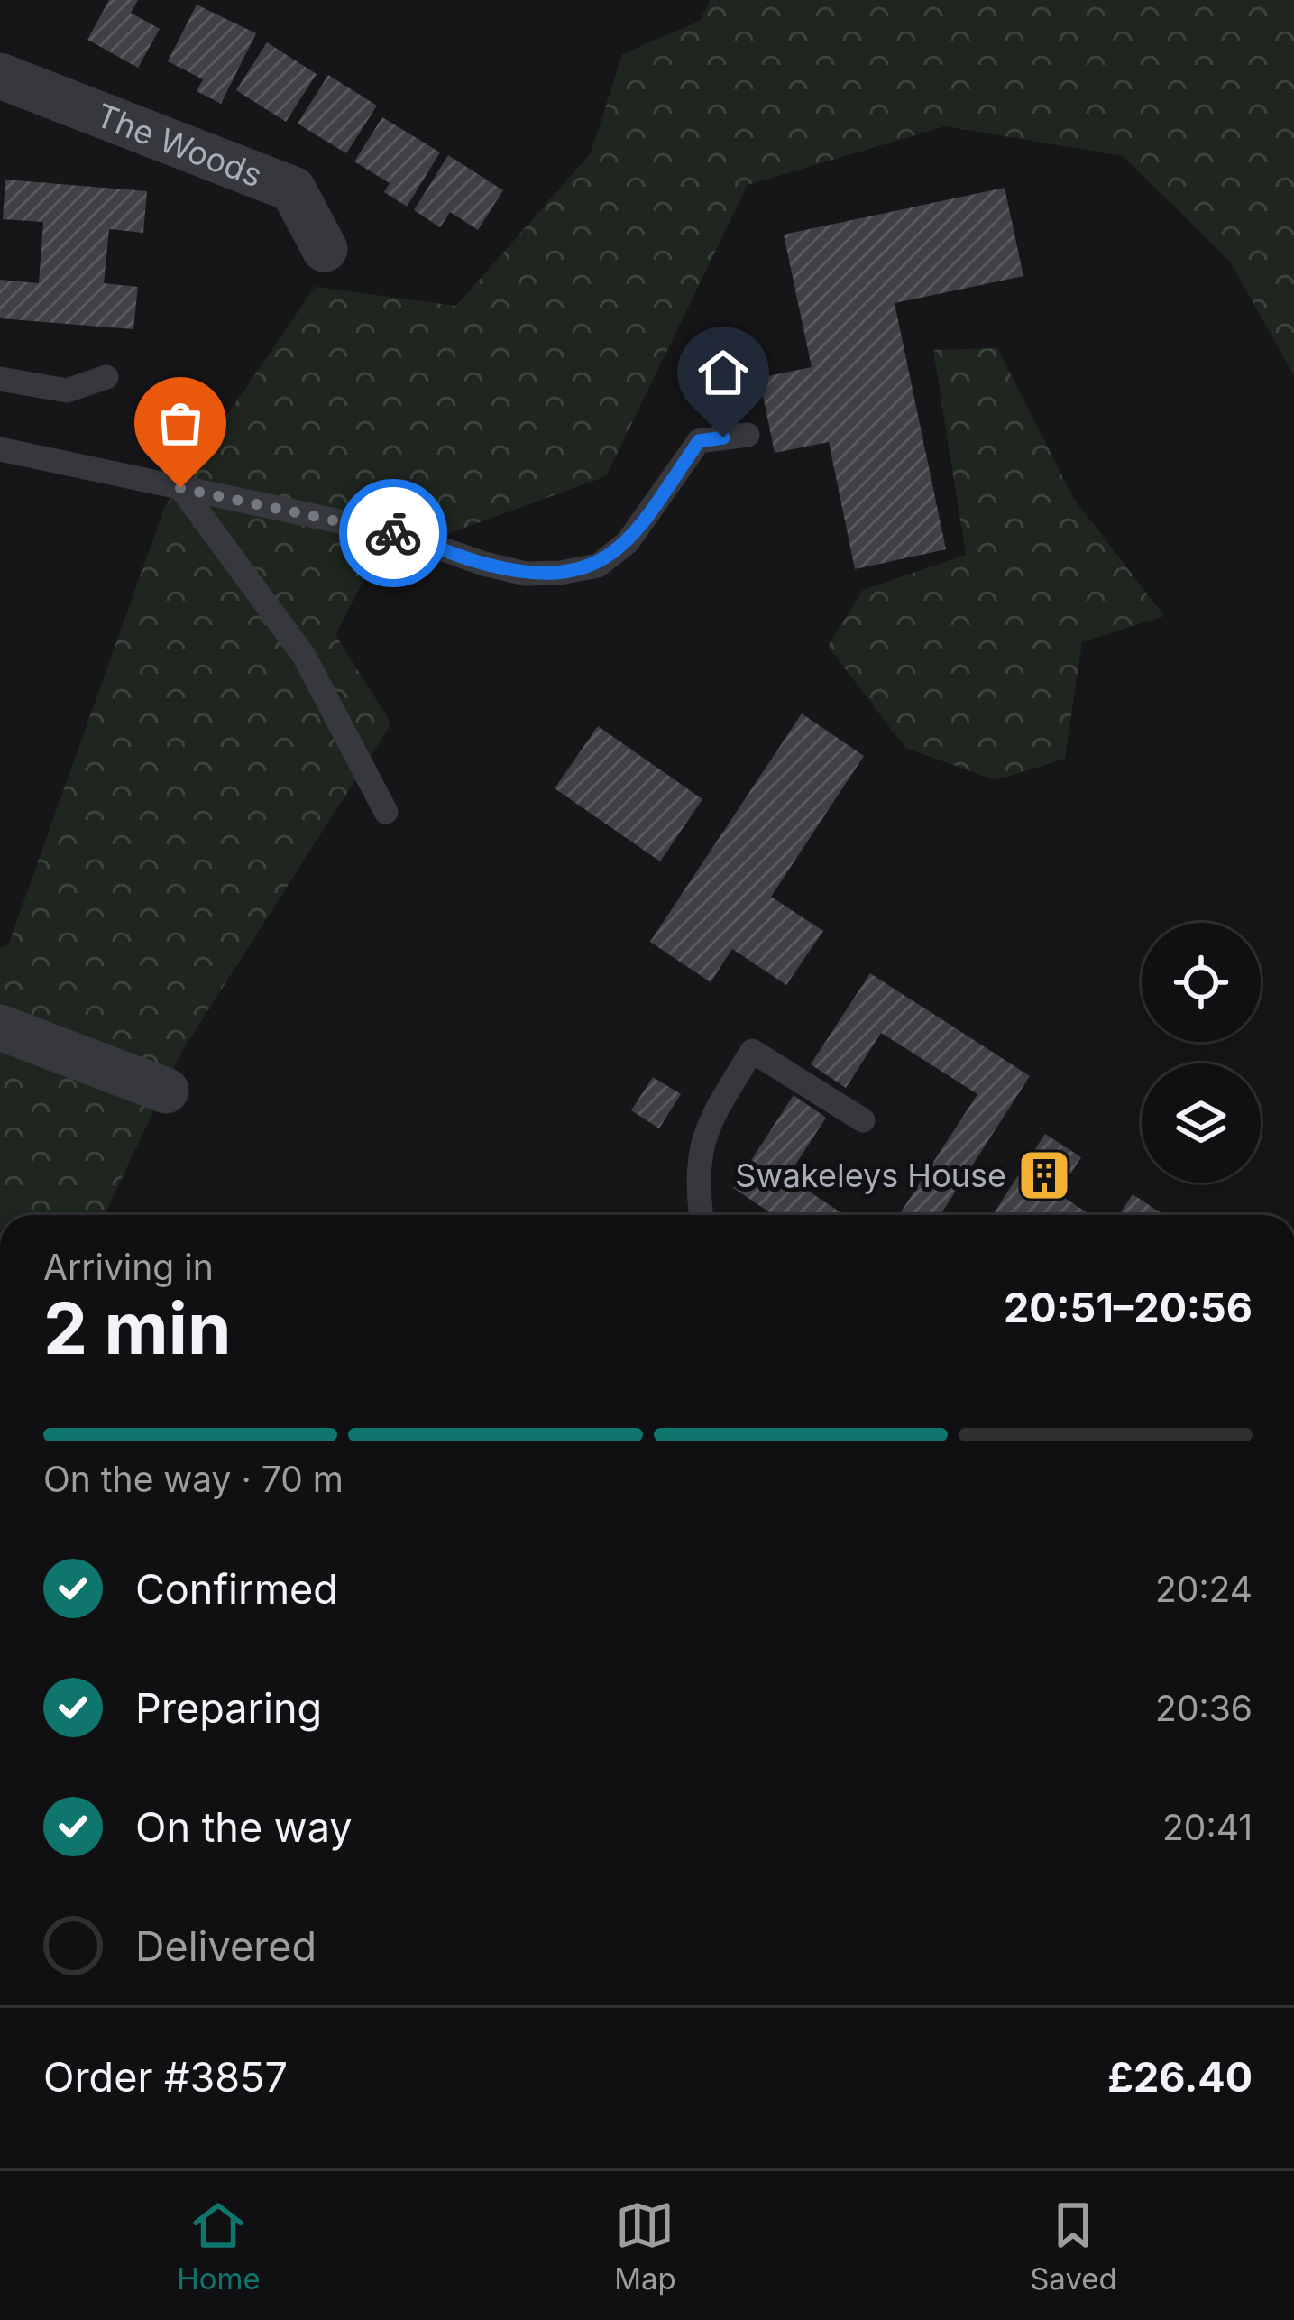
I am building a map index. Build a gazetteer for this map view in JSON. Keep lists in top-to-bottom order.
{
  "streets": {
    "street": ["The Woods"]
  },
  "places": {
    "building": ["Swakeleys House"]
  },
  "page": {
    "heading": ["2 min", "Arriving in", "20:51–20:56"],
    "panel": ["Order #3857", "£26.40"],
    "bar": "On the way · 70 m",
    "list": [
      ["Confirmed", "20:24"],
      ["Preparing", "20:36"],
      ["On the way", "20:41"],
      "Delivered"
    ],
    "tabs": ["Home", "Map", "Saved"]
  }
}
